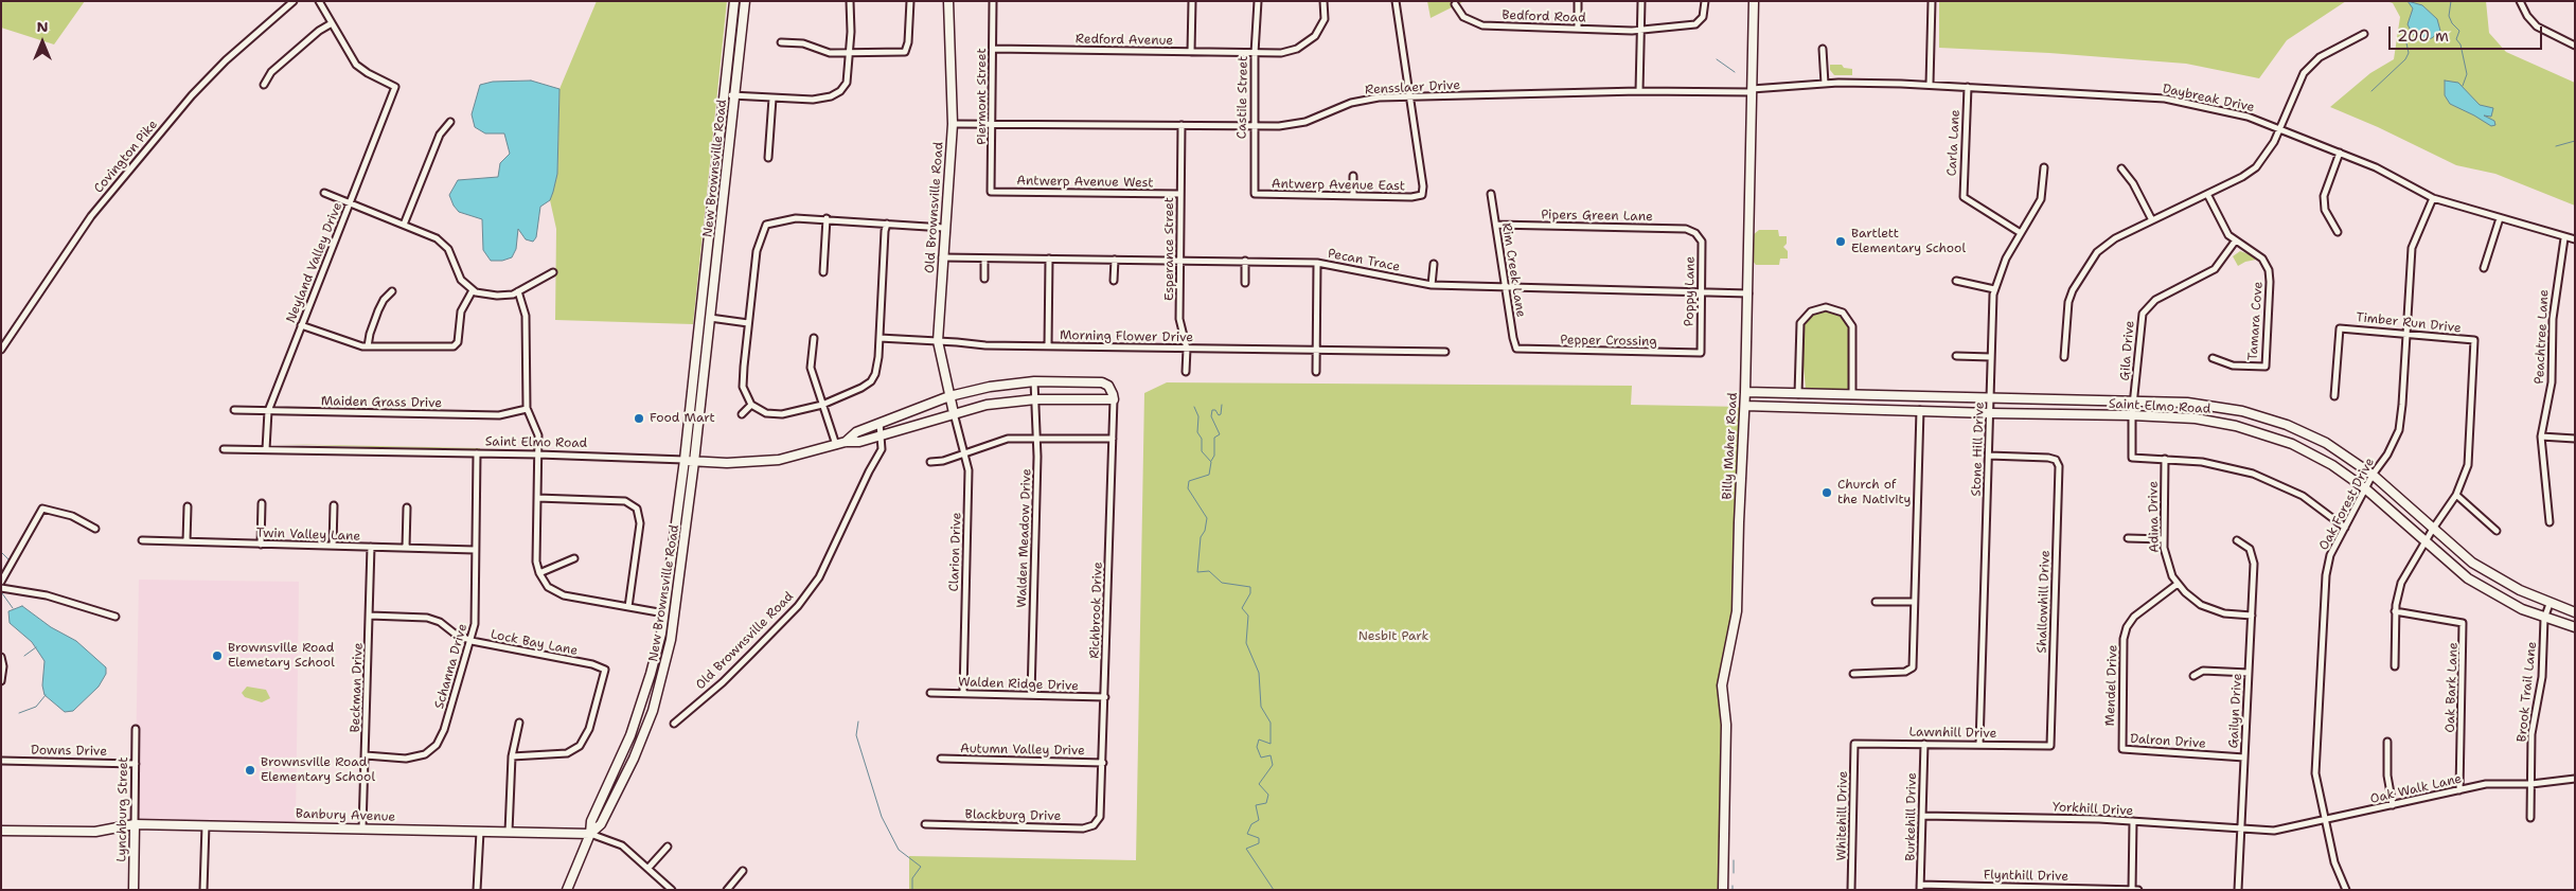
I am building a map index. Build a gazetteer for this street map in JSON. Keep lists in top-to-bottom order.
{
  "streets": {
    "main road": [
      "New Brownsville Road",
      "Old Brownsville Road",
      "Saint Elmo Road",
      "Billy Maher Road",
      "Lynchburg Street",
      "Banbury Avenue"
    ],
    "street": [
      "Bedford Road",
      "Redford Avenue",
      "Rensslaer Drive",
      "Piermont Street",
      "Castile Street",
      "Daybreak Drive",
      "Carla Lane",
      "Covington Pike",
      "Antwerp Avenue West",
      "Antwerp Avenue East",
      "Pipers Green Lane",
      "Esperance Street",
      "Pecan Trace",
      "Neyland Valley Drive",
      "Rim Creek Lane",
      "Poppy Lane",
      "Tamara Cove",
      "Timber Run Drive",
      "Morning Flower Drive",
      "Peachtree Lane",
      "Pepper Crossing",
      "Gila Drive",
      "Maiden Grass Drive",
      "Stone Hill Drive",
      "Oak Forest Drive",
      "Adina Drive",
      "Twin Valley Lane",
      "Walden Meadow Drive",
      "Clarion Drive",
      "Shallowhill Drive",
      "Richbrook Drive",
      "Lock Bay Lane",
      "Schanna Drive",
      "Walden Ridge Drive",
      "Mendel Drive",
      "Beckman Drive",
      "Oak Bark Lane",
      "Brook Trail Lane",
      "Gailyn Drive",
      "Lawnhill Drive",
      "Dalron Drive",
      "Autumn Valley Drive",
      "Downs Drive",
      "Oak Walk Lane",
      "Yorkhill Drive",
      "Blackburg Drive",
      "Whitehill Drive",
      "Burkehill Drive",
      "Flynthill Drive"
    ]
  },
  "crossings": [
    ["Redford Avenue", "Piermont Street"],
    ["Redford Avenue", "Castile Street"],
    ["Rensslaer Drive", "Piermont Street"],
    ["Rensslaer Drive", "Castile Street"],
    ["Rensslaer Drive", "Daybreak Drive"],
    ["Rensslaer Drive", "Antwerp Avenue East"],
    ["Rensslaer Drive", "Old Brownsville Road"],
    ["Rensslaer Drive", "Esperance Street"],
    ["Rensslaer Drive", "Billy Maher Road"],
    ["Piermont Street", "Antwerp Avenue West"],
    ["Castile Street", "Antwerp Avenue East"],
    ["Daybreak Drive", "Carla Lane"],
    ["Daybreak Drive", "Peachtree Lane"],
    ["Daybreak Drive", "Billy Maher Road"],
    ["Daybreak Drive", "Oak Forest Drive"],
    ["Carla Lane", "Stone Hill Drive"],
    ["New Brownsville Road", "Saint Elmo Road"],
    ["New Brownsville Road", "Banbury Avenue"],
    ["Antwerp Avenue West", "Esperance Street"],
    ["Old Brownsville Road", "Pecan Trace"],
    ["Old Brownsville Road", "Morning Flower Drive"],
    ["Old Brownsville Road", "Saint Elmo Road"],
    ["Old Brownsville Road", "Clarion Drive"],
    ["Pipers Green Lane", "Rim Creek Lane"],
    ["Pipers Green Lane", "Poppy Lane"],
    ["Esperance Street", "Pecan Trace"],
    ["Esperance Street", "Morning Flower Drive"],
    ["Pecan Trace", "Rim Creek Lane"],
    ["Pecan Trace", "Poppy Lane"],
    ["Pecan Trace", "Billy Maher Road"],
    ["Neyland Valley Drive", "Maiden Grass Drive"],
    ["Neyland Valley Drive", "Saint Elmo Road"],
    ["Rim Creek Lane", "Pepper Crossing"],
    ["Poppy Lane", "Pepper Crossing"],
    ["Tamara Cove", "Gila Drive"],
    ["Timber Run Drive", "Oak Forest Drive"],
    ["Gila Drive", "Saint Elmo Road"],
    ["Gila Drive", "Adina Drive"],
    ["Saint Elmo Road", "Billy Maher Road"],
    ["Saint Elmo Road", "Stone Hill Drive"],
    ["Saint Elmo Road", "Oak Forest Drive"],
    ["Saint Elmo Road", "Walden Meadow Drive"],
    ["Saint Elmo Road", "Clarion Drive"],
    ["Saint Elmo Road", "Richbrook Drive"],
    ["Saint Elmo Road", "Schanna Drive"],
    ["Saint Elmo Road", "Brook Trail Lane"],
    ["Stone Hill Drive", "Shallowhill Drive"],
    ["Stone Hill Drive", "Lawnhill Drive"],
    ["Oak Forest Drive", "Oak Walk Lane"],
    ["Adina Drive", "Mendel Drive"],
    ["Adina Drive", "Gailyn Drive"],
    ["Twin Valley Lane", "Schanna Drive"],
    ["Twin Valley Lane", "Beckman Drive"],
    ["Walden Meadow Drive", "Walden Ridge Drive"],
    ["Clarion Drive", "Walden Ridge Drive"],
    ["Shallowhill Drive", "Lawnhill Drive"],
    ["Richbrook Drive", "Walden Ridge Drive"],
    ["Richbrook Drive", "Autumn Valley Drive"],
    ["Richbrook Drive", "Blackburg Drive"],
    ["Lock Bay Lane", "Schanna Drive"],
    ["Lock Bay Lane", "Beckman Drive"],
    ["Schanna Drive", "Beckman Drive"],
    ["Mendel Drive", "Dalron Drive"],
    ["Beckman Drive", "Banbury Avenue"],
    ["Oak Bark Lane", "Oak Walk Lane"],
    ["Brook Trail Lane", "Oak Walk Lane"],
    ["Gailyn Drive", "Dalron Drive"],
    ["Gailyn Drive", "Yorkhill Drive"],
    ["Lawnhill Drive", "Whitehill Drive"],
    ["Lawnhill Drive", "Burkehill Drive"],
    ["Downs Drive", "Lynchburg Street"],
    ["Oak Walk Lane", "Yorkhill Drive"],
    ["Lynchburg Street", "Banbury Avenue"],
    ["Yorkhill Drive", "Burkehill Drive"],
    ["Burkehill Drive", "Flynthill Drive"]
  ],
  "parks": ["Nesbit Park"],
  "places": [
    "Bartlett Elementary School",
    "Food Mart",
    "Church of the Nativity",
    "Brownsville Road Elemetary School",
    "Brownsville Road Elementary School"
  ],
  "scale_bar": "200 m",
  "north": "top"
}
